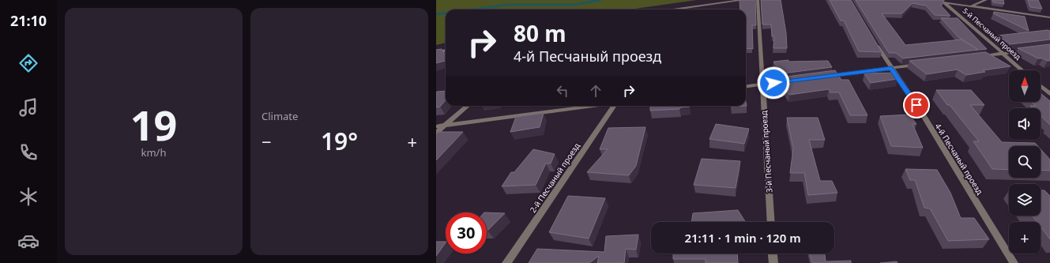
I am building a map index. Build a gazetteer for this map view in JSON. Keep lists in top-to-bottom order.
{
  "streets": {
    "street": [
      "5-й Песчаный проезд",
      "3-й Песчаный проезд",
      "4-й Песчаный проезд",
      "2-й Песчаный проезд"
    ]
  },
  "north": "top",
  "page": {
    "tabs": "21:10",
    "tile": [
      ["19", "km/h"],
      "Climate"
    ],
    "turn": ["80 m", "4-й Песчаный проезд"],
    "map_buttons": "+",
    "heat": ["−", "19°", "+"],
    "limit": "30",
    "trip": "21:11 · 1 min · 120 m"
  }
}
